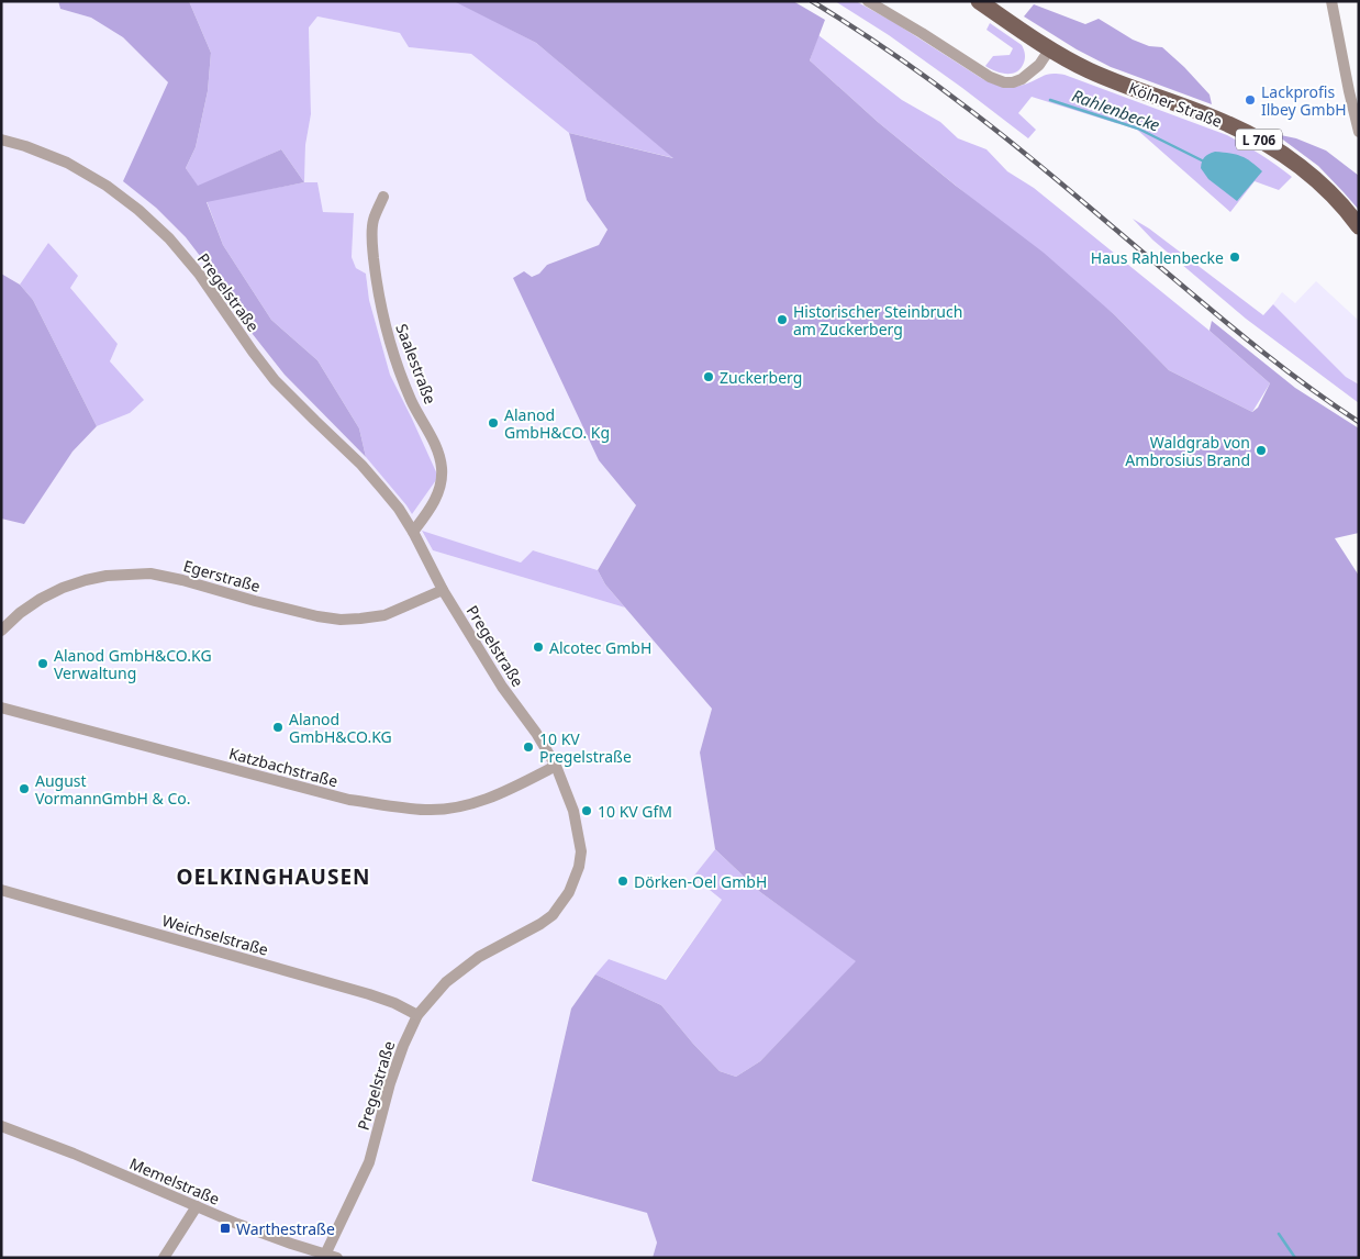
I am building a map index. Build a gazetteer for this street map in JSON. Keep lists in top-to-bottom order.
{
  "streets": {
    "main road": ["Kölner Straße", "L 706"],
    "street": [
      "Pregelstraße",
      "Saalestraße",
      "Egerstraße",
      "Katzbachstraße",
      "Weichselstraße",
      "Memelstraße"
    ]
  },
  "crossings": [
    ["Pregelstraße", "Saalestraße"],
    ["Pregelstraße", "Egerstraße"],
    ["Pregelstraße", "Katzbachstraße"],
    ["Pregelstraße", "Weichselstraße"],
    ["Pregelstraße", "Memelstraße"]
  ],
  "districts": ["OELKINGHAUSEN"],
  "water": ["Rahlenbecke"],
  "places": {
    "other": [
      "Lackprofis Ilbey GmbH",
      "Haus Rahlenbecke",
      "Historischer Steinbruch am Zuckerberg",
      "Zuckerberg",
      "Alanod GmbH&CO. Kg",
      "Waldgrab von Ambrosius Brand",
      "Alcotec GmbH",
      "Alanod GmbH&CO.KG Verwaltung",
      "Alanod GmbH&CO.KG",
      "10 KV Pregelstraße",
      "August VormannGmbH & Co.",
      "10 KV GfM",
      "Dörken-Oel GmbH"
    ],
    "transit": ["Warthestraße"]
  }
}
